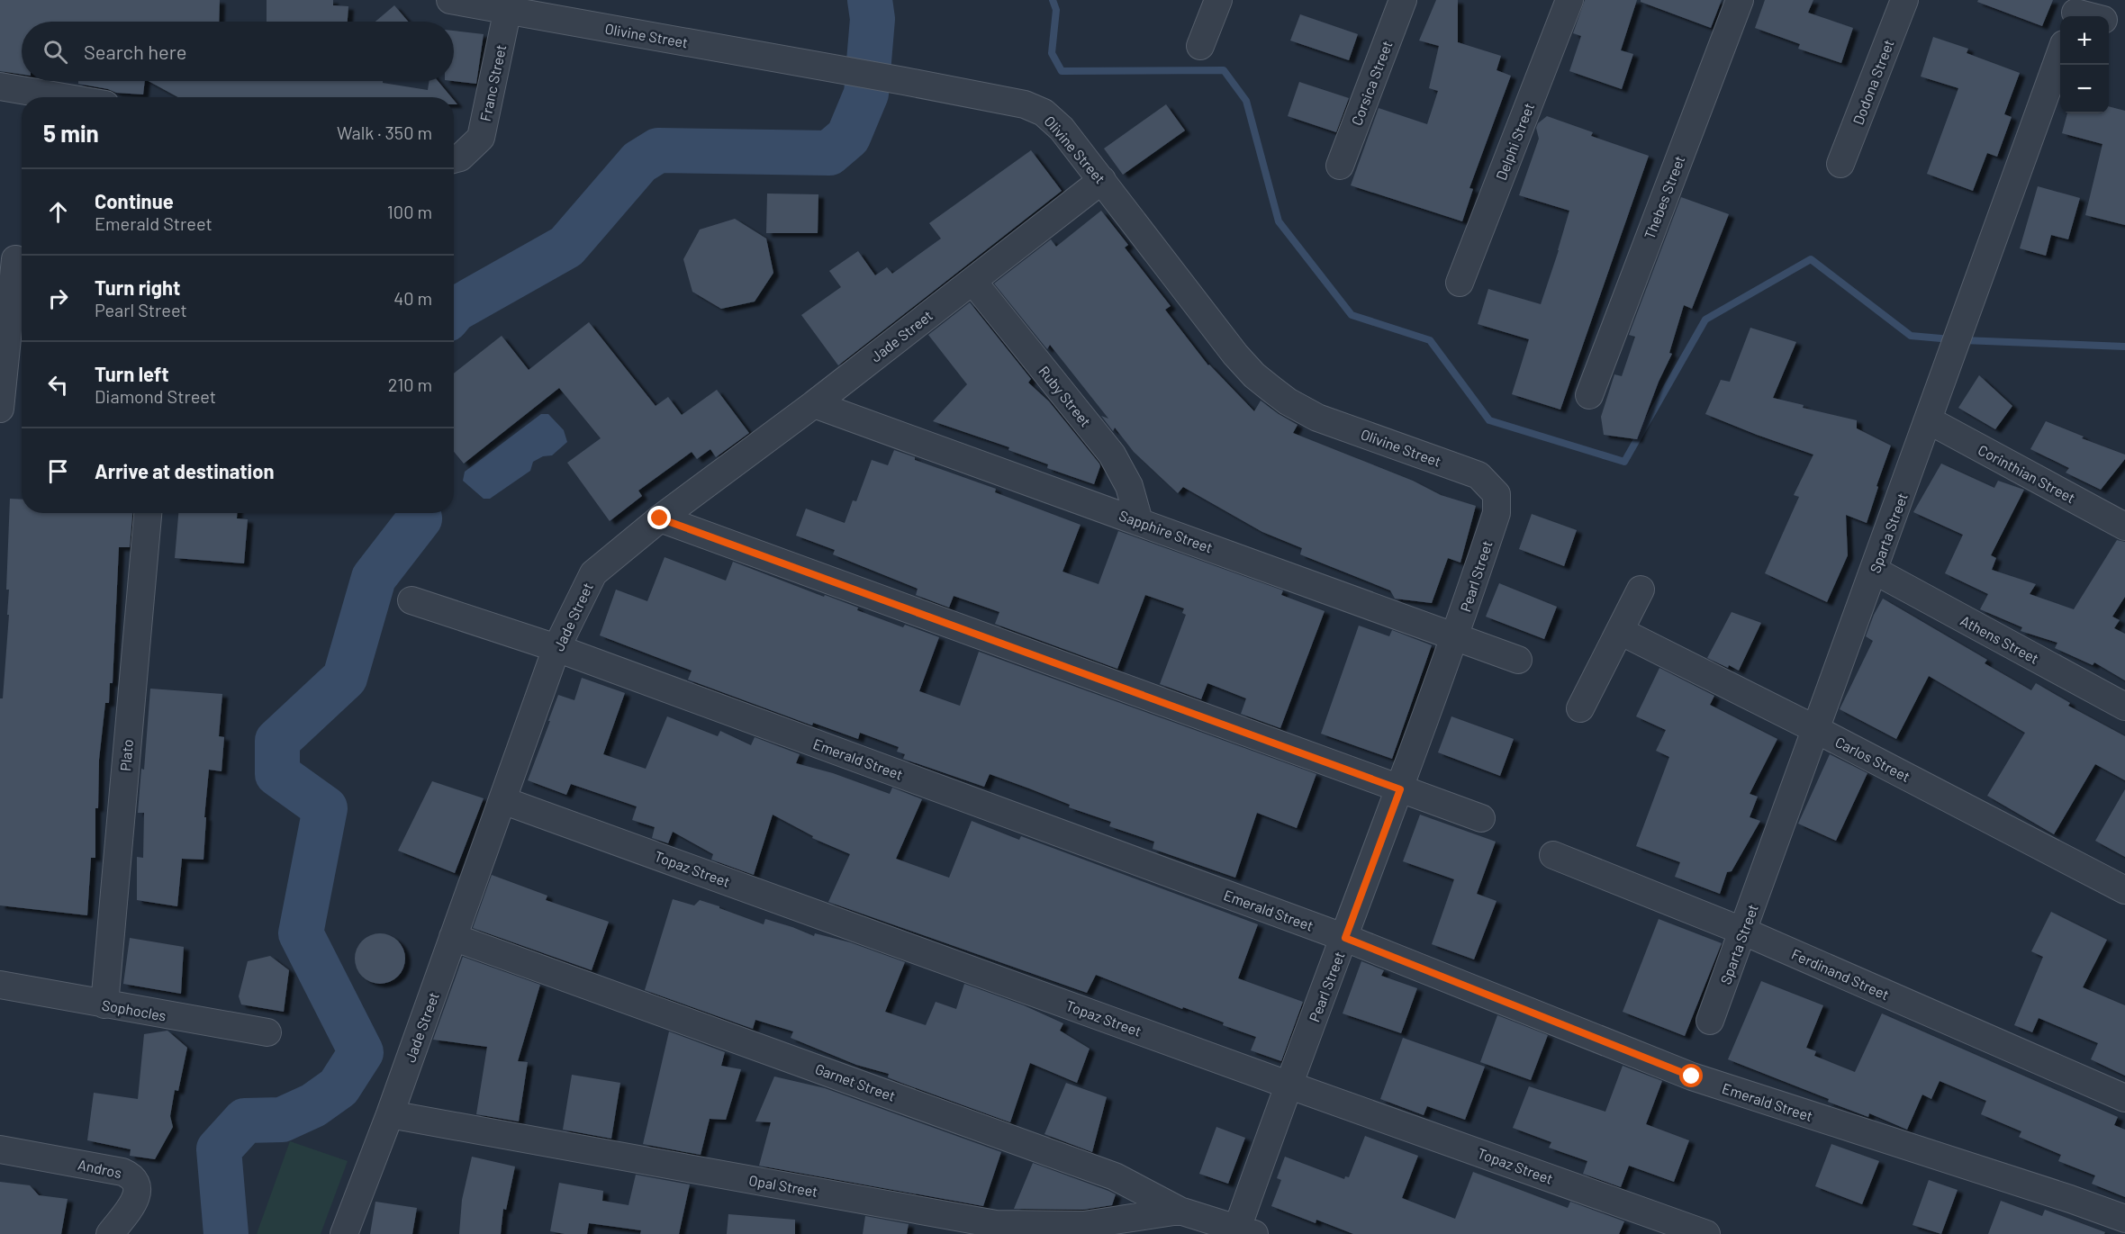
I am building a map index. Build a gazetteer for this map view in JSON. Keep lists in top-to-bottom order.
{
  "streets": {
    "street": [
      "Olivine Street",
      "Dodona Street",
      "Franc Street",
      "Corsica Street",
      "Delphi Street",
      "Thebes Street",
      "Jade Street",
      "Ruby Street",
      "Corinthian Street",
      "Sapphire Street",
      "Sparta Street",
      "Pearl Street",
      "Athens Street",
      "Plato",
      "Emerald Street",
      "Carlos Street",
      "Topaz Street",
      "Ferdinand Street",
      "Sophocles",
      "Garnet Street",
      "Andros",
      "Opal Street"
    ]
  },
  "crossings": [
    ["Olivine Street", "Franc Street"],
    ["Olivine Street", "Jade Street"],
    ["Olivine Street", "Pearl Street"],
    ["Jade Street", "Ruby Street"],
    ["Jade Street", "Sapphire Street"],
    ["Jade Street", "Emerald Street"],
    ["Jade Street", "Topaz Street"],
    ["Jade Street", "Garnet Street"],
    ["Jade Street", "Opal Street"],
    ["Ruby Street", "Sapphire Street"],
    ["Corinthian Street", "Sparta Street"],
    ["Sapphire Street", "Pearl Street"],
    ["Sparta Street", "Athens Street"],
    ["Sparta Street", "Carlos Street"],
    ["Sparta Street", "Ferdinand Street"],
    ["Pearl Street", "Emerald Street"],
    ["Pearl Street", "Topaz Street"],
    ["Pearl Street", "Garnet Street"],
    ["Plato", "Sophocles"],
    ["Garnet Street", "Opal Street"]
  ],
  "page": {
    "map_buttons": ["+", "−"],
    "search": "Search here",
    "heading": ["5 min", "Walk · 350 m"],
    "list": [
      ["Continue", "Emerald Street", "100 m"],
      ["Turn right", "Pearl Street", "40 m"],
      ["Turn left", "Diamond Street", "210 m"],
      "Arrive at destination"
    ]
  }
}
